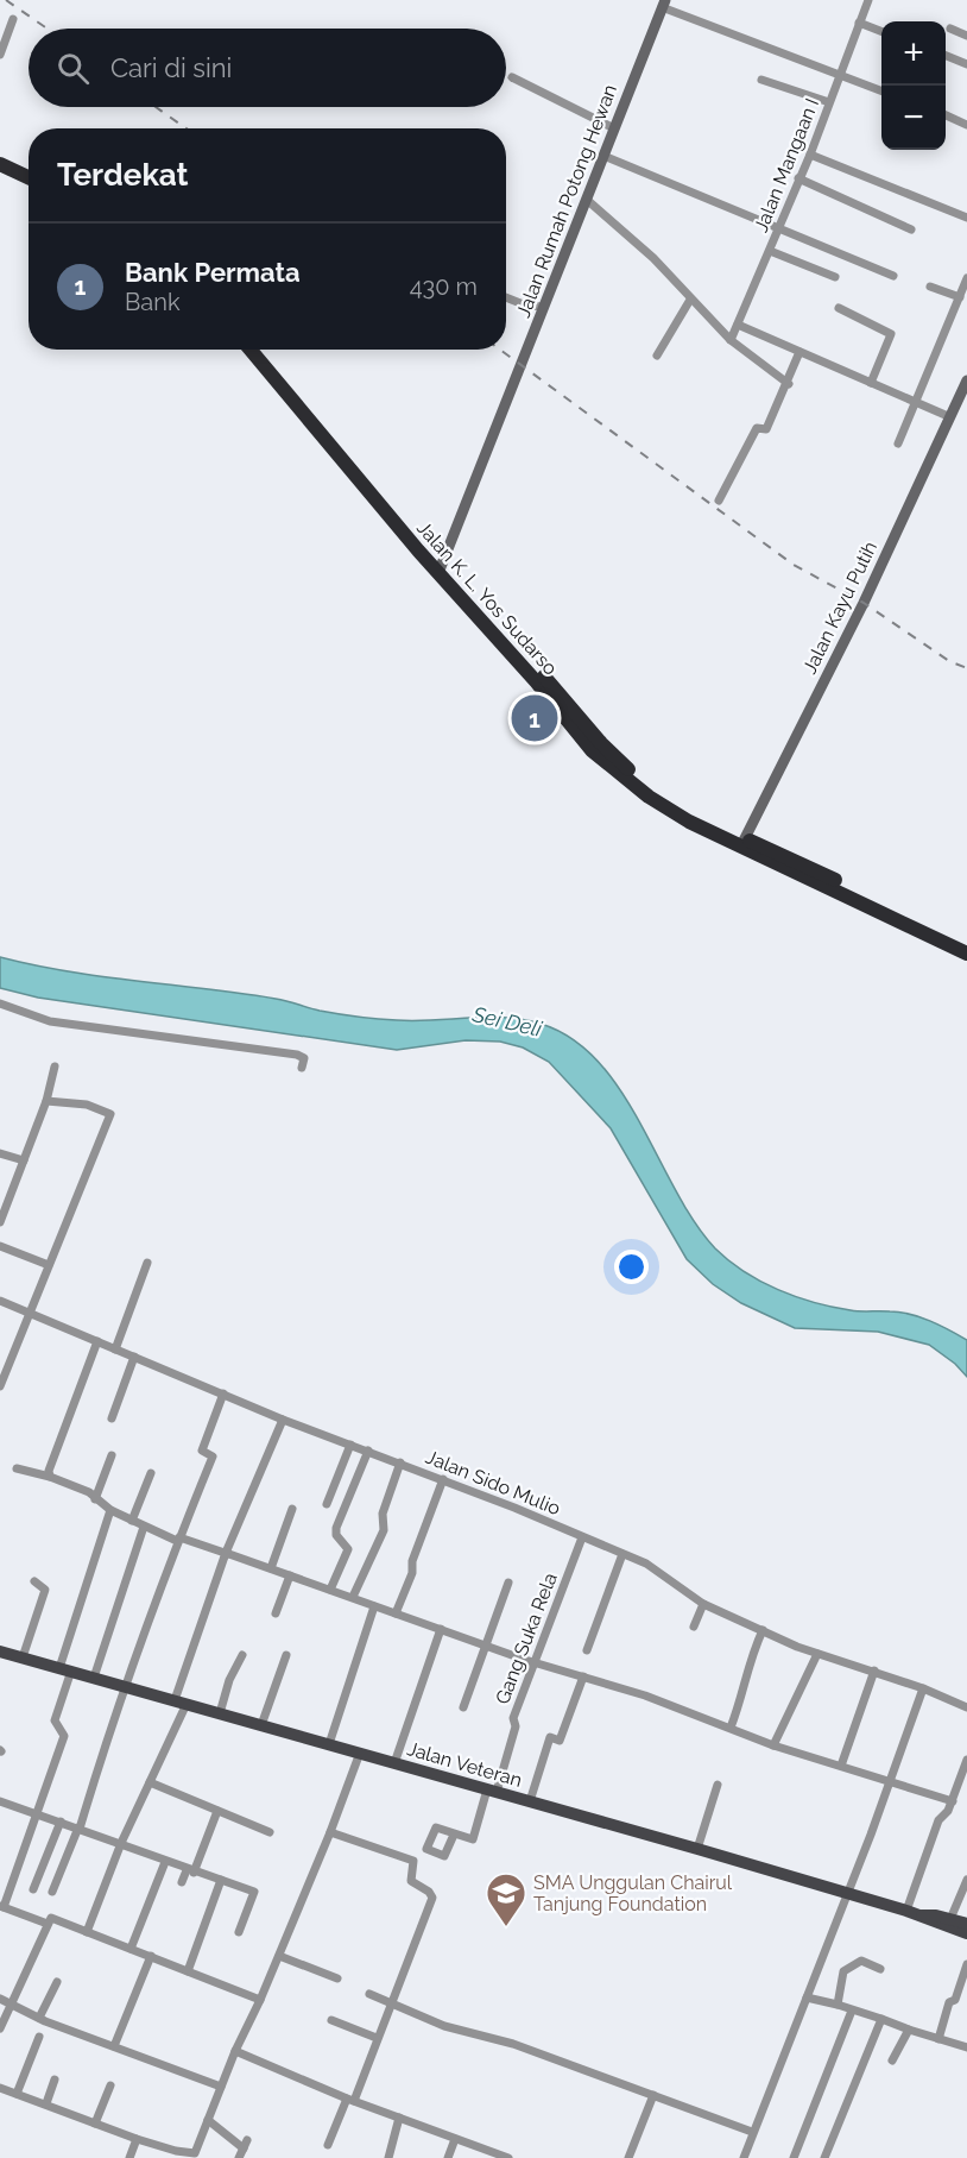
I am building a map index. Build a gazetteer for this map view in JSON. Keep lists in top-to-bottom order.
{
  "streets": {
    "highway": ["Jalan K. L. Yos Sudarso"],
    "main road": ["Jalan Veteran"],
    "street": [
      "Jalan Mangaan I",
      "Jalan Rumah Potong Hewan",
      "Jalan Kayu Putih",
      "Jalan Sido Mulio",
      "Gang Suka Rela"
    ]
  },
  "crossings": [
    ["Jalan Rumah Potong Hewan", "Jalan K. L. Yos Sudarso"],
    ["Jalan K. L. Yos Sudarso", "Jalan Kayu Putih"],
    ["Jalan Sido Mulio", "Gang Suka Rela"],
    ["Gang Suka Rela", "Jalan Veteran"]
  ],
  "water": ["Sei Deli"],
  "places": {
    "school or university": ["SMA Unggulan Chairul Tanjung Foundation"]
  },
  "page": {
    "map_buttons": ["+", "−"],
    "search": "Cari di sini",
    "heading": "Terdekat",
    "list": [
      {
        "mark": "1",
        "name": "Bank Permata",
        "note": "Bank",
        "value": "430 m"
      }
    ],
    "pins": "1"
  }
}
